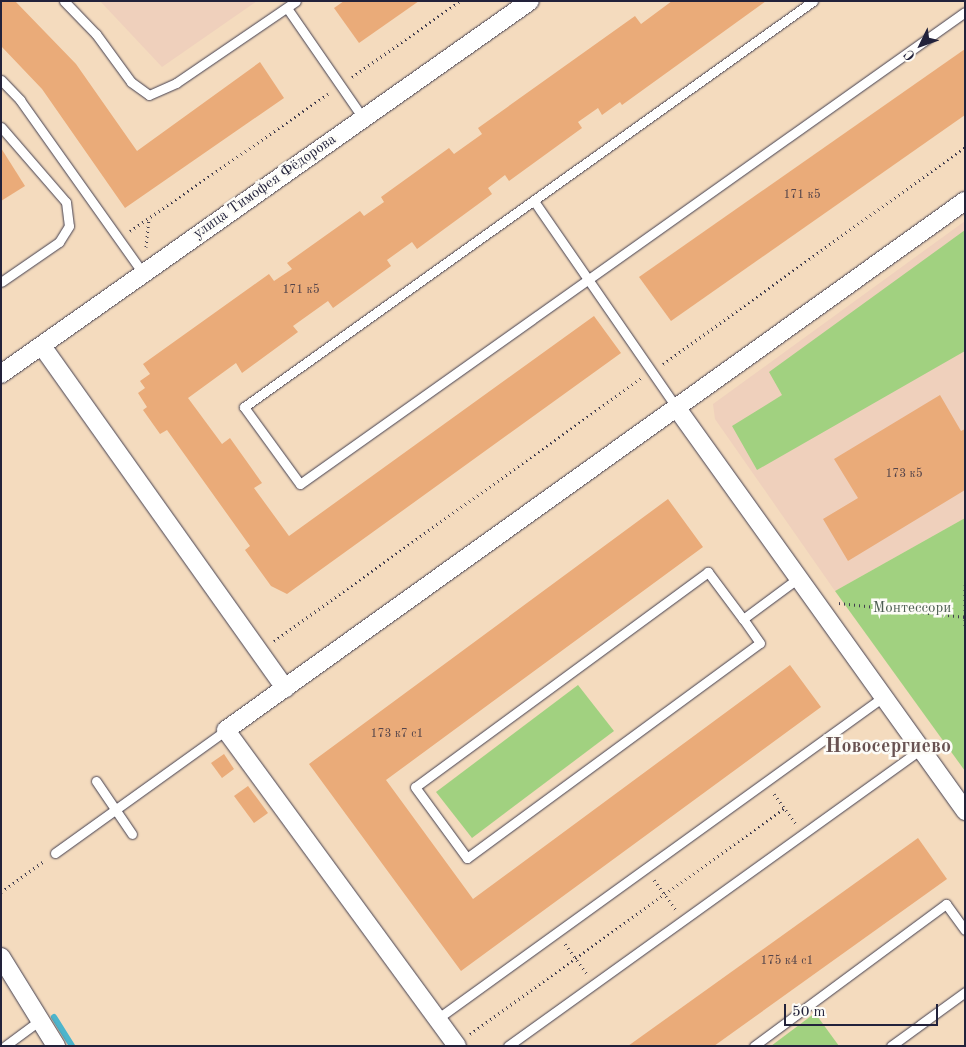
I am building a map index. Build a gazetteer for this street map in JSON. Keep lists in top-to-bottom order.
{
  "streets": {
    "street": ["улица Тимофея Фёдорова"]
  },
  "districts": ["Новосергиево"],
  "parks": ["Монтессори"],
  "house_numbers": [
    "171 к5",
    "171 к5",
    "173 к5",
    "173 к7 с1",
    "175 к4 с1"
  ],
  "scale_bar": "50 m",
  "north": "bottom left"
}
